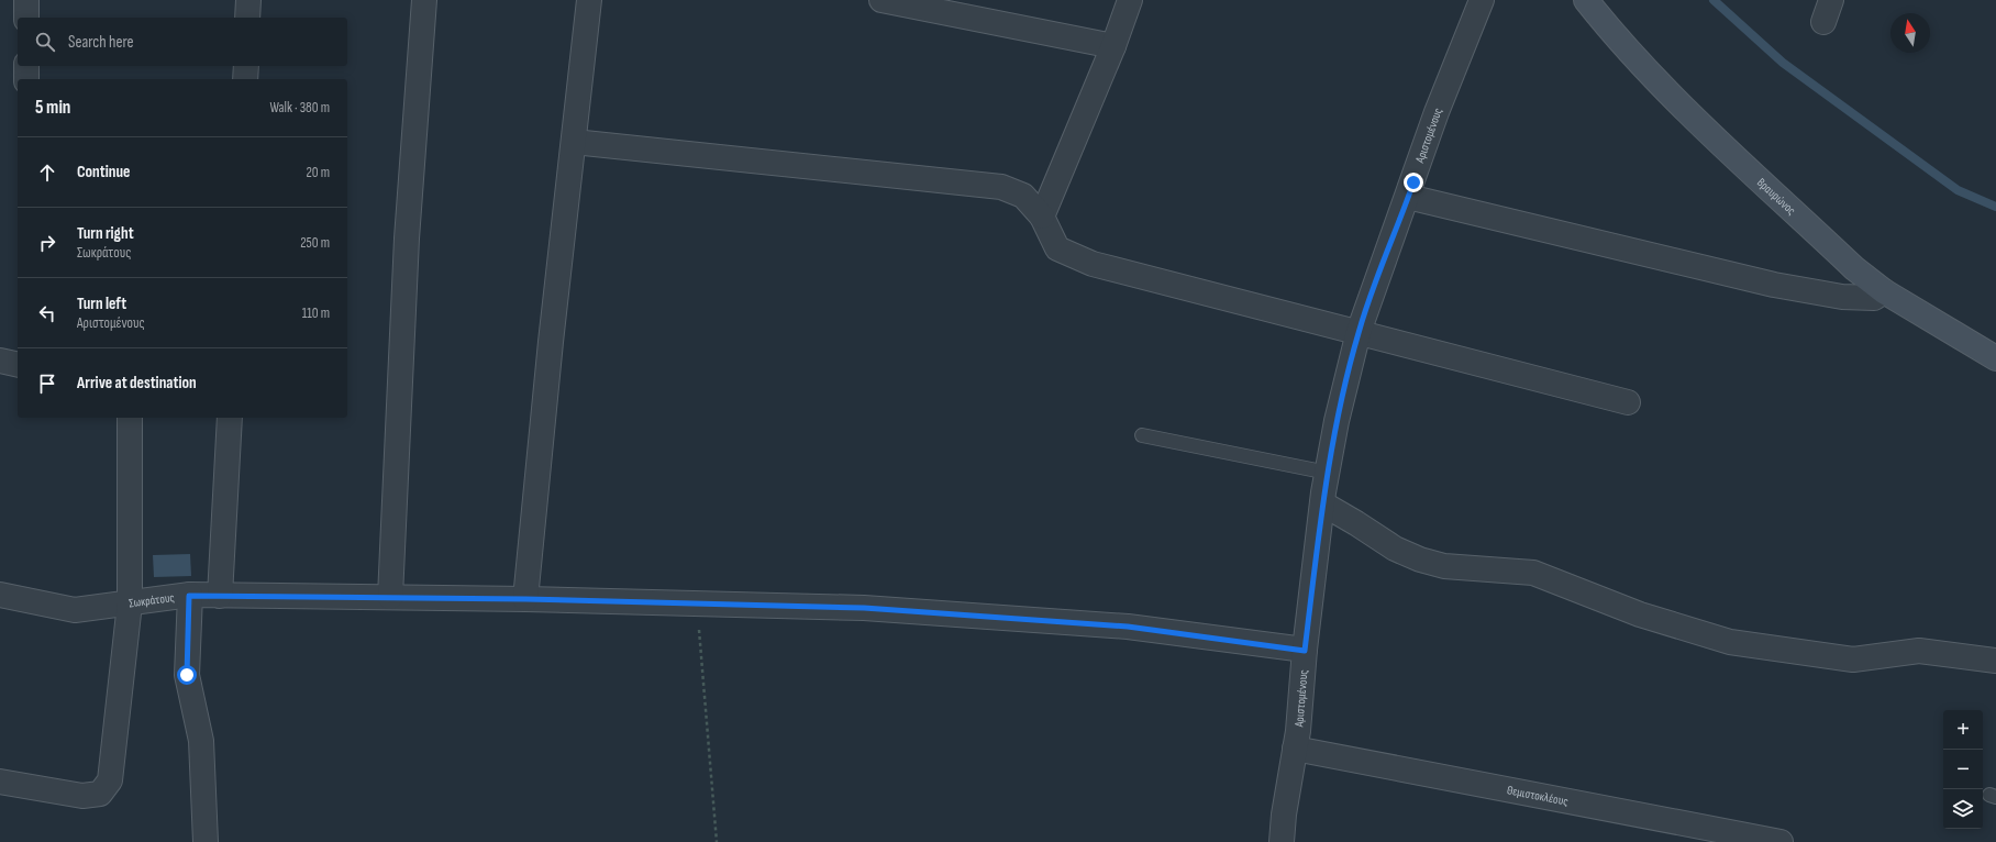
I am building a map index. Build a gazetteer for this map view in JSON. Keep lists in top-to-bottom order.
{
  "streets": {
    "main road": ["Βραυρώνος"],
    "street": ["Αριστομένους", "Σωκράτους", "Θεμιστοκλέους"]
  },
  "crossings": [
    ["Αριστομένους", "Σωκράτους"],
    ["Αριστομένους", "Θεμιστοκλέους"]
  ],
  "north": "top",
  "page": {
    "search": "Search here",
    "heading": ["5 min", "Walk · 380 m"],
    "list": [
      ["Continue", "20 m"],
      ["Turn right", "Σωκράτους", "250 m"],
      ["Turn left", "Αριστομένους", "110 m"],
      "Arrive at destination"
    ],
    "map_buttons": ["+", "−"]
  }
}
